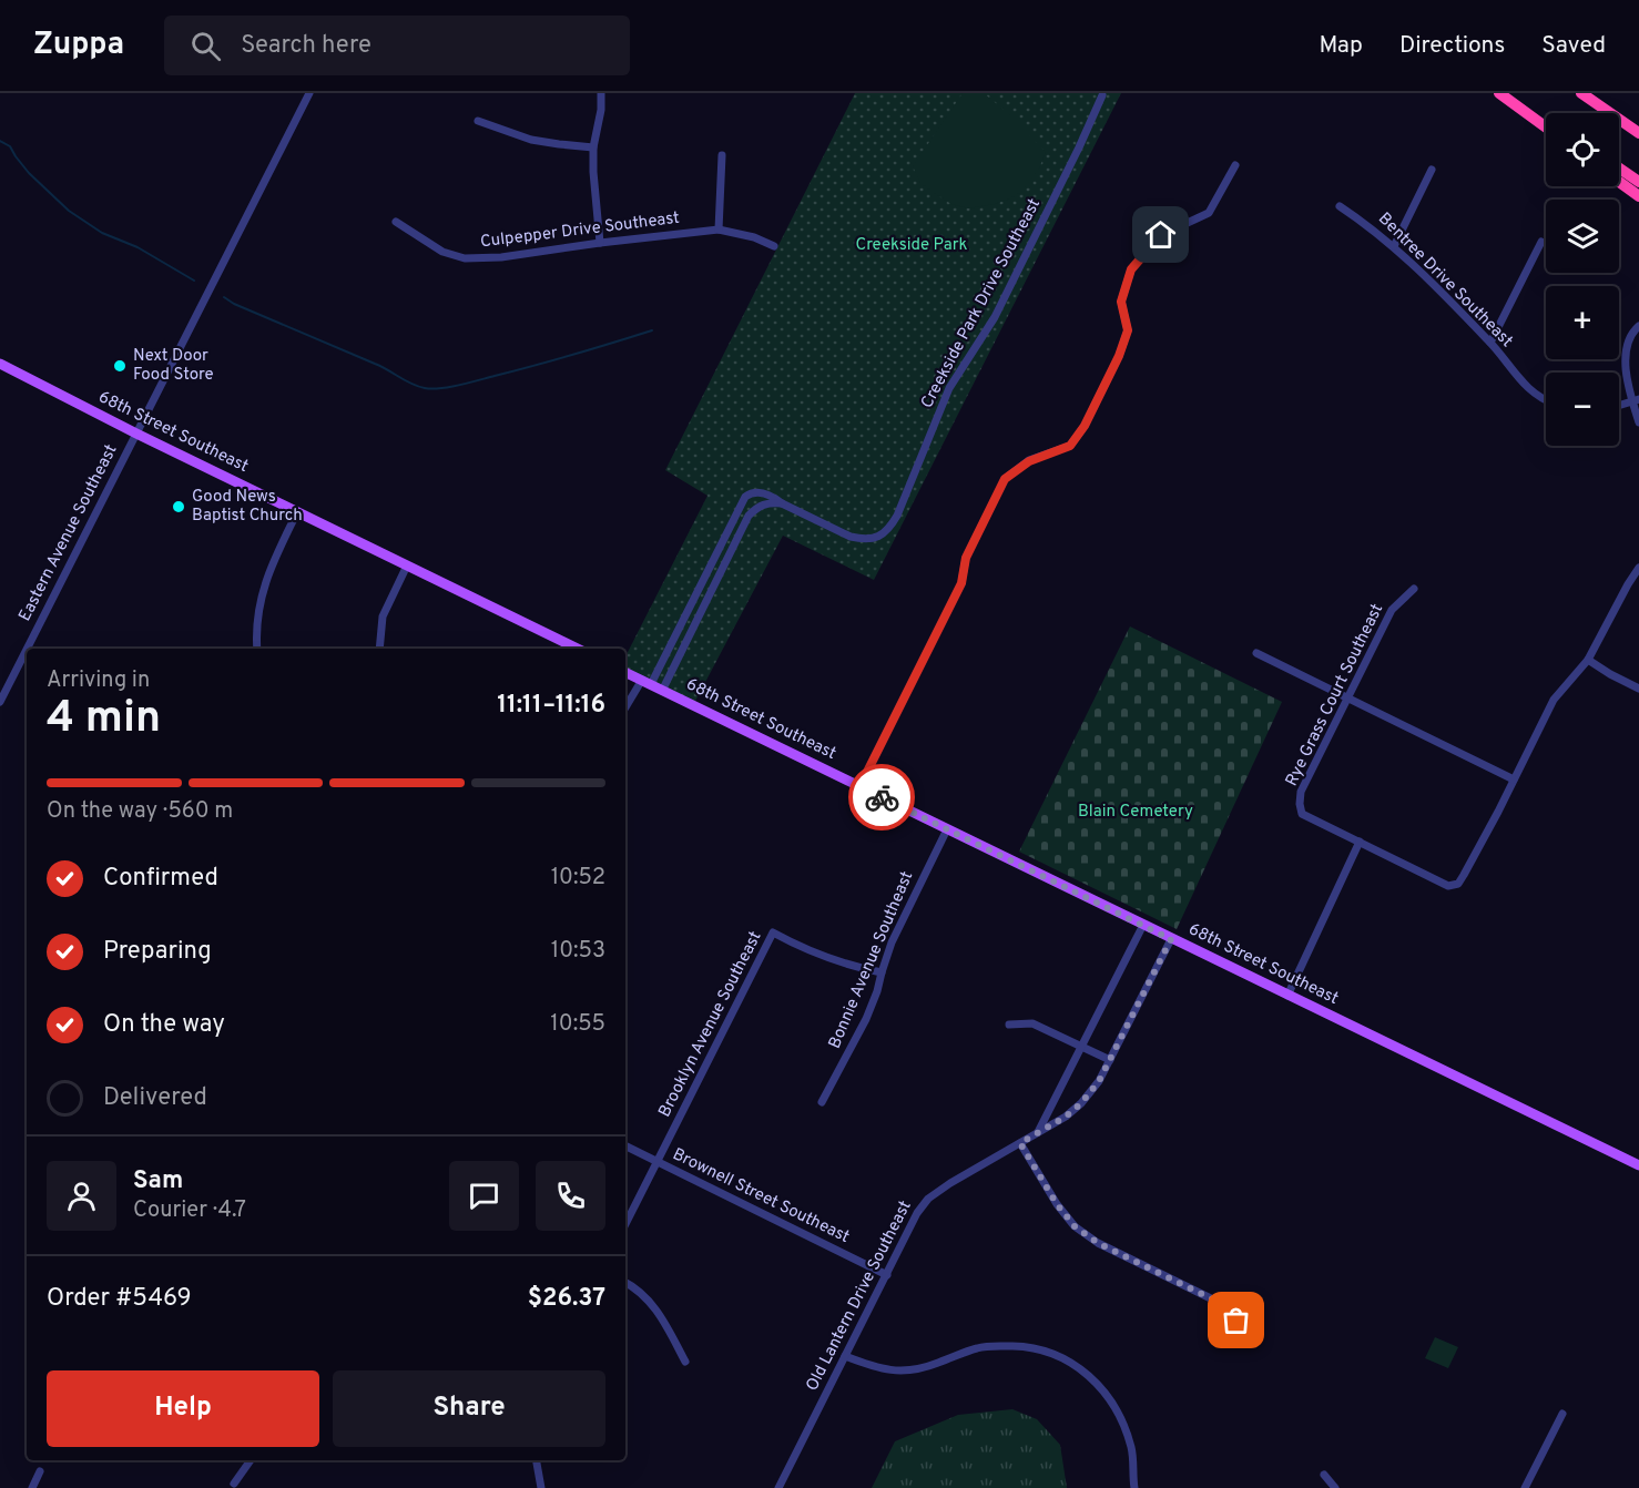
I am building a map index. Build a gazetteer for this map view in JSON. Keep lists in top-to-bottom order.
{
  "streets": {
    "main road": ["68th Street Southeast"],
    "street": [
      "Culpepper Drive Southeast",
      "Bentree Drive Southeast",
      "Creekside Park Drive Southeast",
      "Eastern Avenue Southeast",
      "Rye Grass Court Southeast",
      "Bonnie Avenue Southeast",
      "Brooklyn Avenue Southeast",
      "Brownell Street Southeast",
      "Old Lantern Drive Southeast"
    ]
  },
  "crossings": [
    ["Creekside Park Drive Southeast", "68th Street Southeast"],
    ["68th Street Southeast", "Eastern Avenue Southeast"],
    ["68th Street Southeast", "Bonnie Avenue Southeast"],
    ["68th Street Southeast", "Old Lantern Drive Southeast"],
    ["Bonnie Avenue Southeast", "Brooklyn Avenue Southeast"],
    ["Brooklyn Avenue Southeast", "Brownell Street Southeast"],
    ["Brownell Street Southeast", "Old Lantern Drive Southeast"]
  ],
  "parks": ["Creekside Park", "Blain Cemetery"],
  "places": ["Next Door Food Store", "Good News Baptist Church"],
  "page": {
    "header": "Zuppa",
    "search": "Search here",
    "nav": ["Map", "Directions", "Saved"],
    "map_buttons": ["+", "−"],
    "heading": ["4 min", "Arriving in", "11:11–11:16"],
    "panel": [
      "Sam",
      "Courier · 4.7",
      "Order #5469",
      "$26.37"
    ],
    "bar": "On the way · 560 m",
    "list": [
      ["Confirmed", "10:52"],
      ["Preparing", "10:53"],
      ["On the way", "10:55"],
      "Delivered"
    ],
    "buttons": ["Help", "Share"]
  }
}
